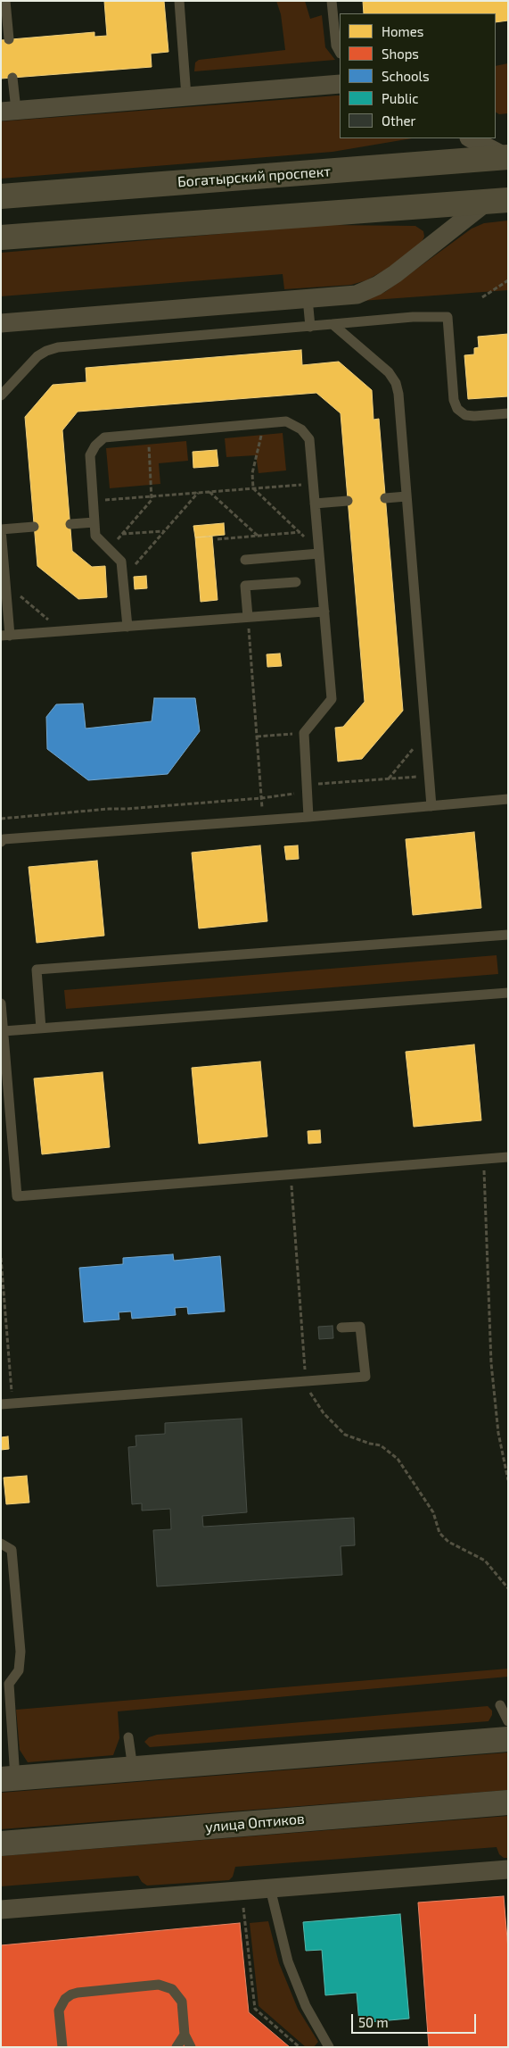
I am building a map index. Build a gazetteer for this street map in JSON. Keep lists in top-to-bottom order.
{
  "streets": {
    "main road": ["Богатырский проспект"],
    "street": ["улица Оптиков"]
  },
  "legend": [
    "Homes",
    "Shops",
    "Schools",
    "Public",
    "Other"
  ],
  "scale_bar": "50 m"
}
